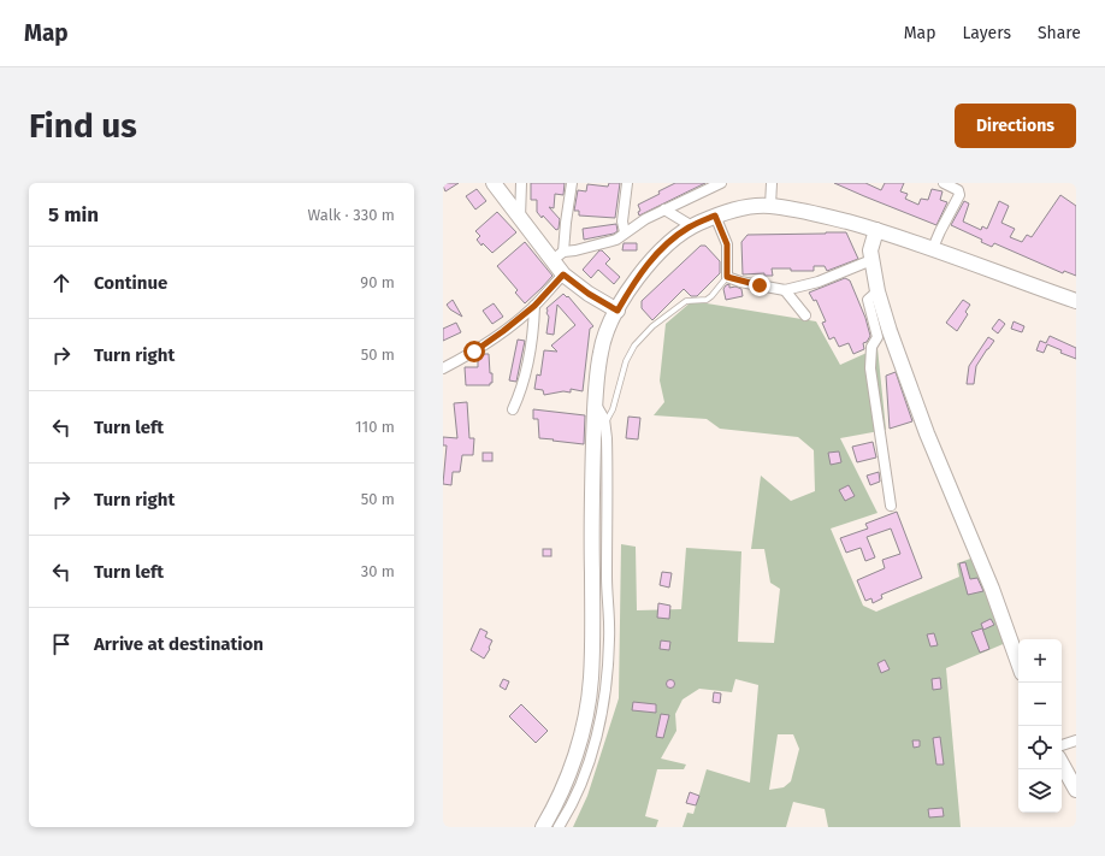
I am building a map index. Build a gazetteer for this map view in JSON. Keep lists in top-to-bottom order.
{
  "page": {
    "header": "Map",
    "nav": ["Map", "Layers", "Share"],
    "buttons": "Directions",
    "title": "Find us",
    "heading": ["5 min", "Walk · 330 m"],
    "list": [
      ["Continue", "90 m"],
      ["Turn right", "50 m"],
      ["Turn left", "110 m"],
      ["Turn right", "50 m"],
      ["Turn left", "30 m"],
      "Arrive at destination"
    ],
    "map_buttons": ["+", "−"]
  }
}
